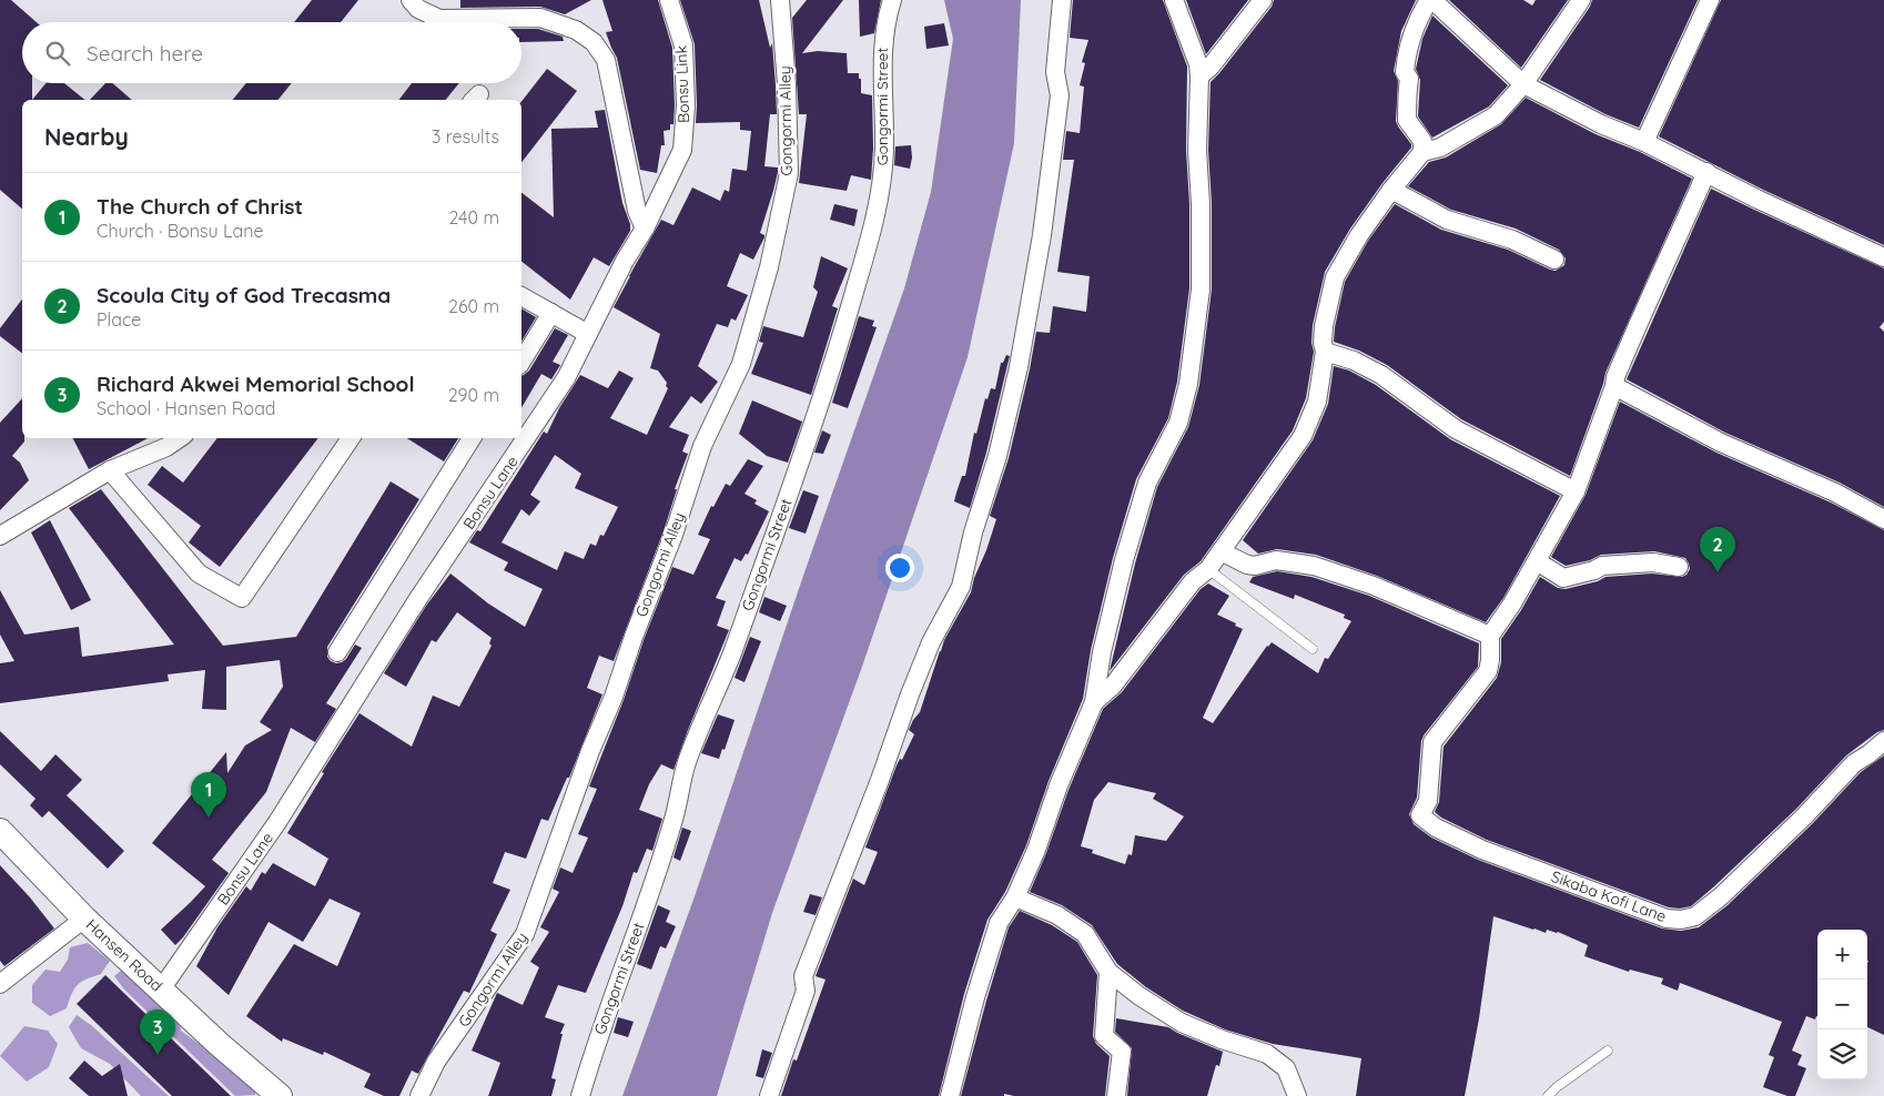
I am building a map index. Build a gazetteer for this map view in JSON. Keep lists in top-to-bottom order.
{
  "streets": {
    "street": [
      "Bonsu Link",
      "Gongormi Street",
      "Gongormi Alley",
      "Bonsu Lane",
      "Sikaba Kofi Lane",
      "Hansen Road"
    ]
  },
  "crossings": [
    ["Bonsu Link", "Bonsu Lane"],
    ["Bonsu Lane", "Hansen Road"]
  ],
  "page": {
    "search": "Search here",
    "heading": ["Nearby", "3 results"],
    "list": [
      {
        "mark": "1",
        "name": "The Church of Christ",
        "note": "Church · Bonsu Lane",
        "value": "240 m"
      },
      {
        "mark": "2",
        "name": "Scoula City of God Trecasma",
        "note": "Place",
        "value": "260 m"
      },
      {
        "mark": "3",
        "name": "Richard Akwei Memorial School",
        "note": "School · Hansen Road",
        "value": "290 m"
      }
    ],
    "pins": ["2", "1", "3"],
    "map_buttons": ["+", "−"]
  }
}
